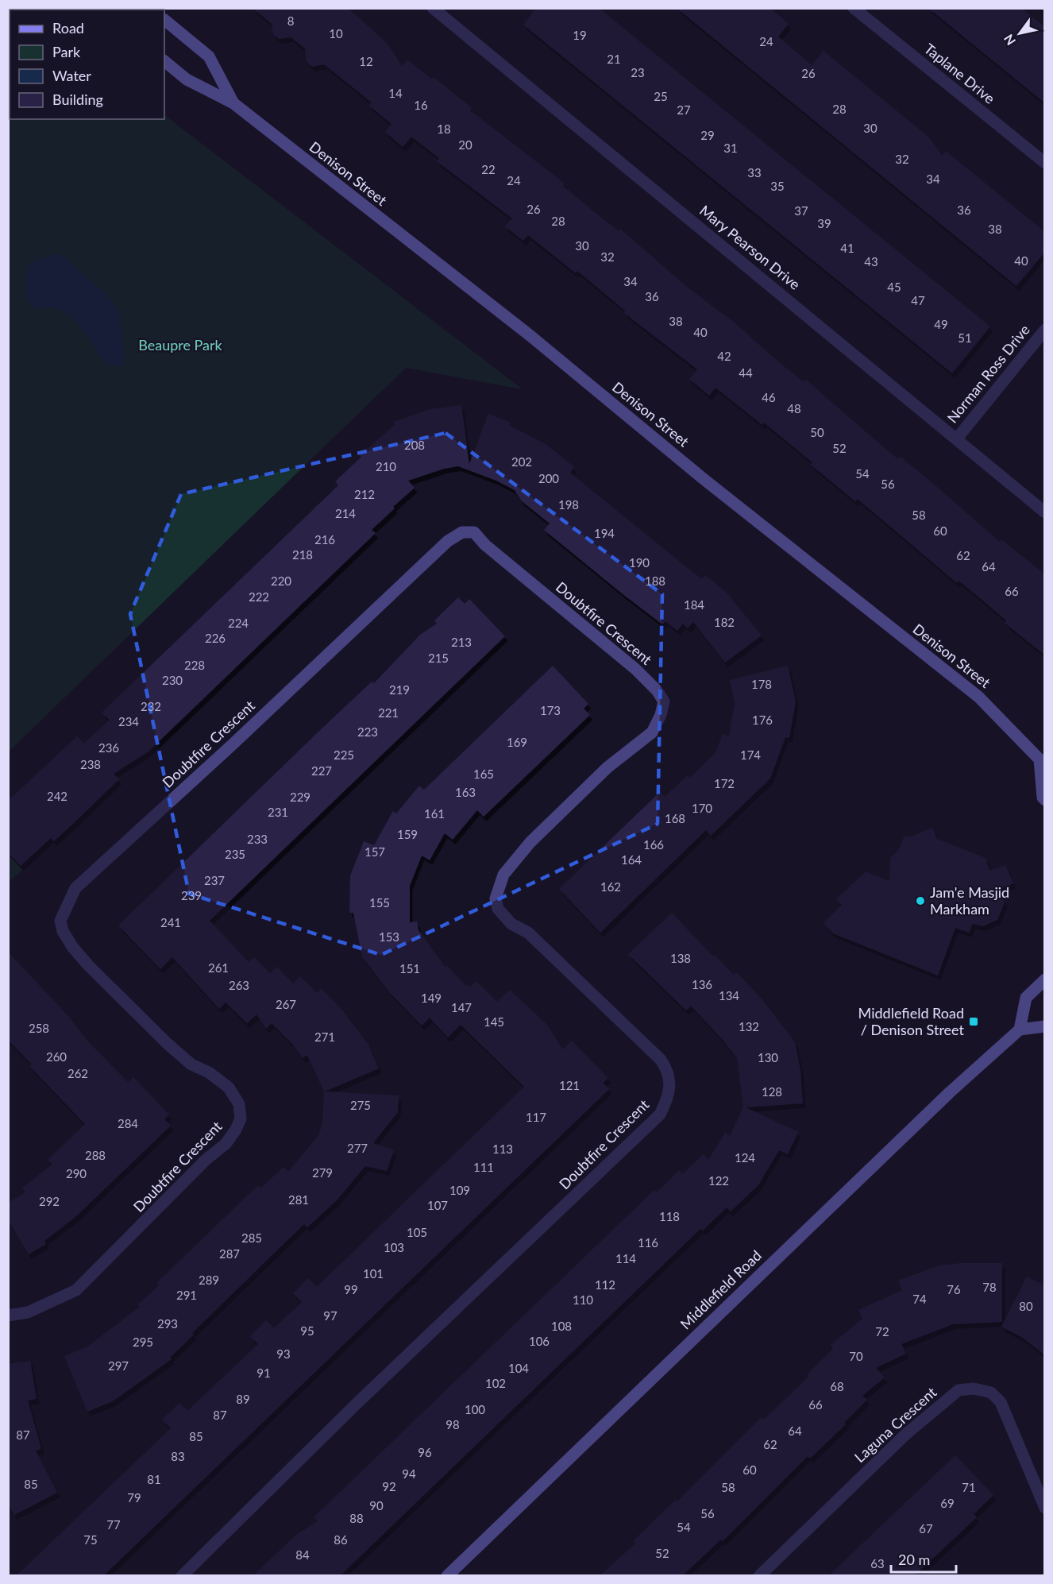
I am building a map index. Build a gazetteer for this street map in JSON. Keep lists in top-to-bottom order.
{
  "streets": {
    "street": [
      "Taplane Drive",
      "Denison Street",
      "Mary Pearson Drive",
      "Norman Ross Drive",
      "Doubtfire Crescent",
      "Middlefield Road",
      "Laguna Crescent"
    ]
  },
  "crossings": [
    ["Mary Pearson Drive", "Norman Ross Drive"]
  ],
  "parks": ["Beaupre Park"],
  "places": {
    "other": ["Jam'e Masjid Markham"],
    "transit": ["Middlefield Road / Denison Street"]
  },
  "house_numbers": [
    "8",
    "10",
    "19",
    "24",
    "21",
    "12",
    "23",
    "26",
    "14",
    "25",
    "16",
    "28",
    "27",
    "30",
    "18",
    "29",
    "20",
    "31",
    "32",
    "22",
    "33",
    "34",
    "24",
    "35",
    "26",
    "36",
    "37",
    "28",
    "39",
    "38",
    "30",
    "41",
    "32",
    "40",
    "43",
    "34",
    "45",
    "36",
    "47",
    "38",
    "49",
    "40",
    "51",
    "42",
    "44",
    "46",
    "48",
    "50",
    "208",
    "52",
    "202",
    "210",
    "54",
    "200",
    "56",
    "212",
    "198",
    "214",
    "58",
    "60",
    "194",
    "216",
    "218",
    "62",
    "190",
    "64",
    "220",
    "188",
    "66",
    "222",
    "184",
    "182",
    "224",
    "226",
    "213",
    "215",
    "228",
    "230",
    "178",
    "219",
    "232",
    "173",
    "221",
    "176",
    "234",
    "223",
    "169",
    "236",
    "225",
    "174",
    "238",
    "227",
    "165",
    "172",
    "163",
    "242",
    "229",
    "170",
    "231",
    "161",
    "168",
    "159",
    "233",
    "166",
    "157",
    "235",
    "164",
    "237",
    "162",
    "239",
    "155",
    "241",
    "153",
    "138",
    "261",
    "151",
    "136",
    "263",
    "134",
    "149",
    "267",
    "147",
    "145",
    "132",
    "258",
    "271",
    "260",
    "130",
    "262",
    "121",
    "128",
    "275",
    "117",
    "284",
    "277",
    "113",
    "288",
    "124",
    "111",
    "279",
    "290",
    "122",
    "109",
    "281",
    "292",
    "107",
    "118",
    "105",
    "285",
    "116",
    "103",
    "287",
    "114",
    "101",
    "289",
    "112",
    "78",
    "99",
    "76",
    "291",
    "74",
    "110",
    "80",
    "97",
    "293",
    "108",
    "95",
    "72",
    "106",
    "295",
    "93",
    "70",
    "297",
    "104",
    "91",
    "102",
    "68",
    "89",
    "66",
    "100",
    "87",
    "98",
    "64",
    "87",
    "85",
    "62",
    "96",
    "83",
    "60",
    "94",
    "81",
    "85",
    "92",
    "58",
    "71",
    "79",
    "69",
    "90",
    "56",
    "88",
    "77",
    "54",
    "67",
    "75",
    "86",
    "52",
    "84",
    "63"
  ],
  "legend": [
    "Road",
    "Park",
    "Water",
    "Building"
  ],
  "scale_bar": "20 m",
  "north": "bottom left"
}
